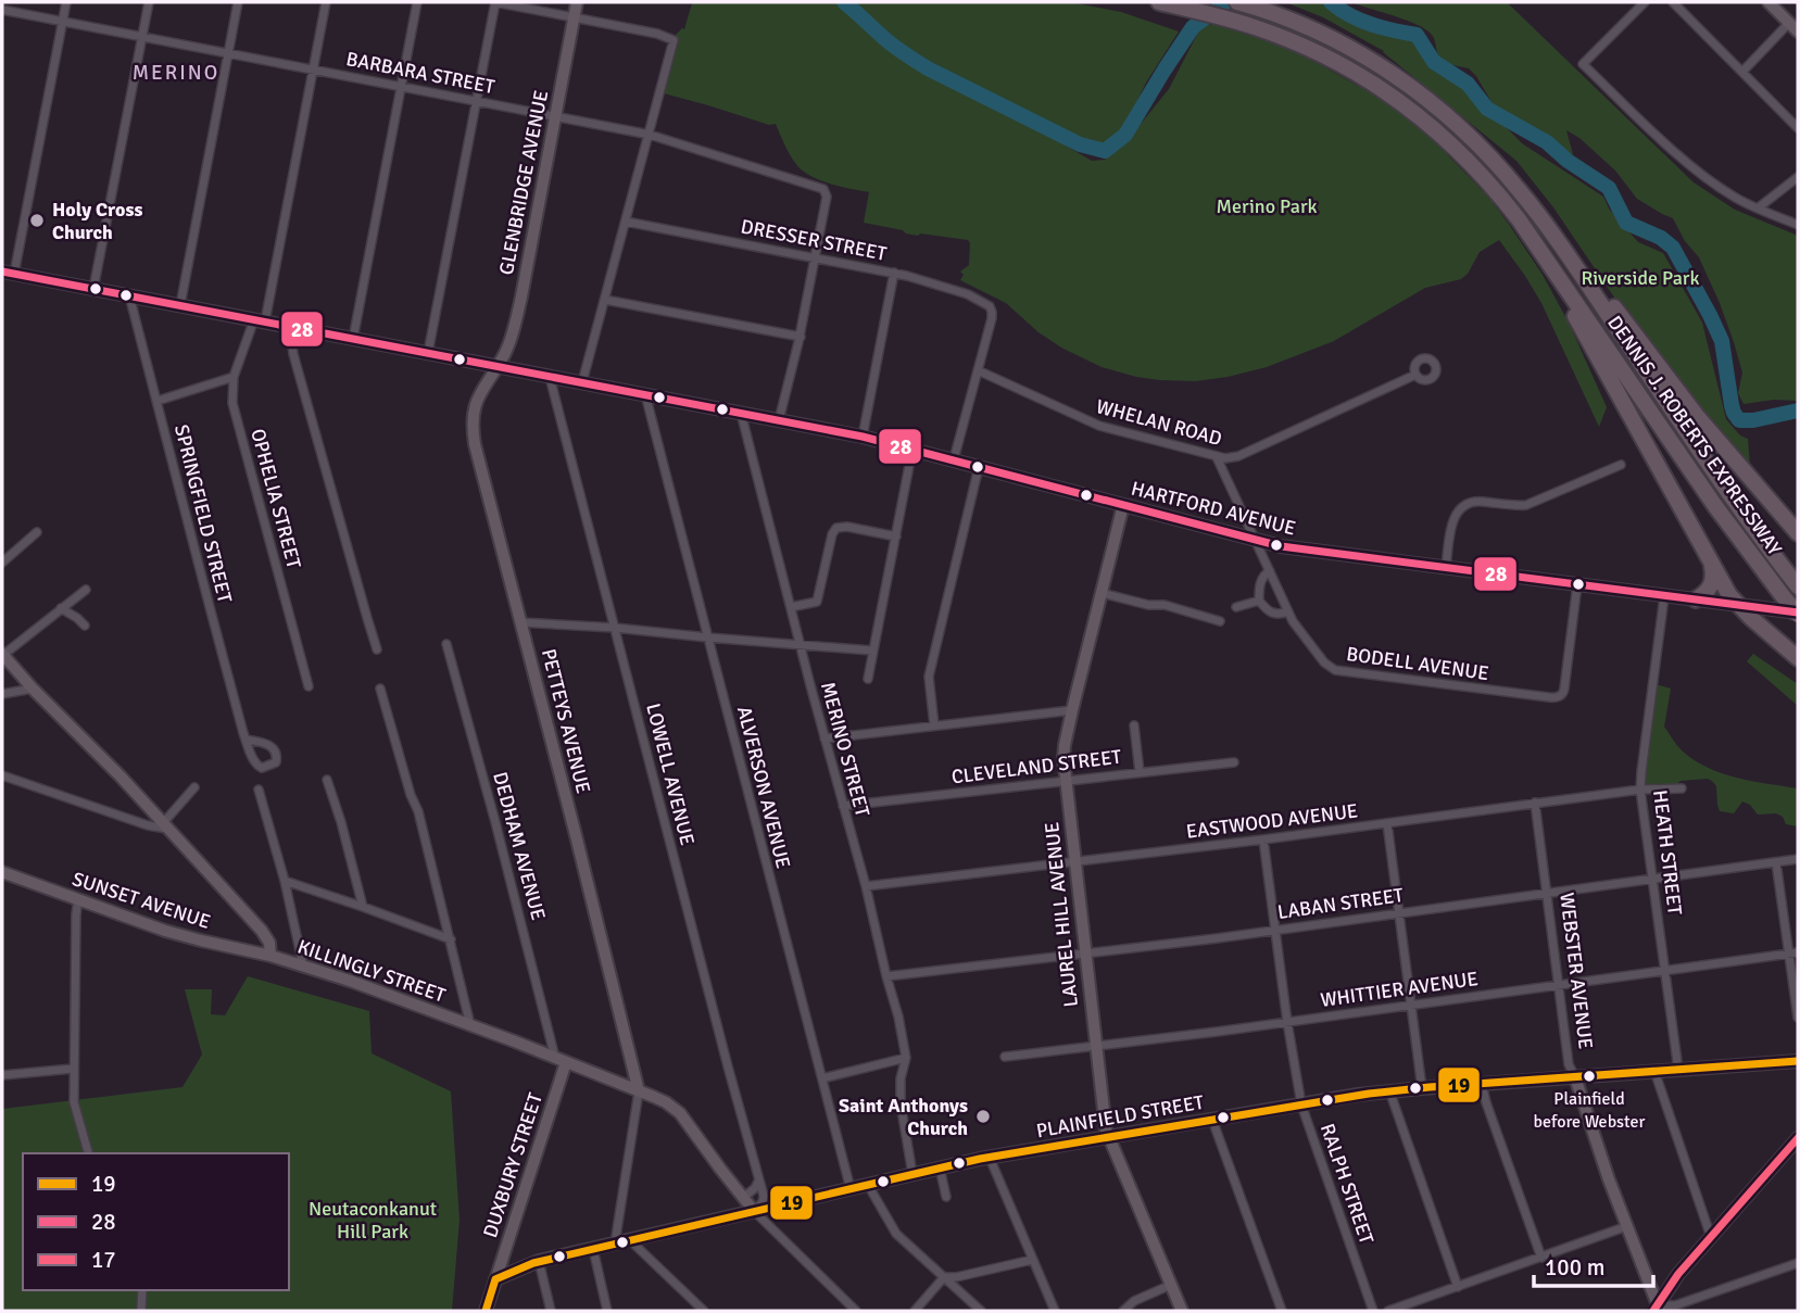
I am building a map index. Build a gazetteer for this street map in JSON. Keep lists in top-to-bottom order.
{
  "streets": {
    "highway": ["DENNIS J. ROBERTS EXPRESSWAY"],
    "main road": [
      "GLENBRIDGE AVENUE",
      "HARTFORD AVENUE",
      "PETTEYS AVENUE",
      "SUNSET AVENUE",
      "LAUREL HILL AVENUE",
      "KILLINGLY STREET",
      "WEBSTER AVENUE",
      "PLAINFIELD STREET",
      "DUXBURY STREET"
    ],
    "street": [
      "BARBARA STREET",
      "DRESSER STREET",
      "WHELAN ROAD",
      "OPHELIA STREET",
      "SPRINGFIELD STREET",
      "BODELL AVENUE",
      "MERINO STREET",
      "CLEVELAND STREET",
      "LOWELL AVENUE",
      "ALVERSON AVENUE",
      "EASTWOOD AVENUE",
      "DEDHAM AVENUE",
      "HEATH STREET",
      "LABAN STREET",
      "WHITTIER AVENUE",
      "RALPH STREET"
    ]
  },
  "crossings": [
    ["BARBARA STREET", "GLENBRIDGE AVENUE"],
    ["BARBARA STREET", "DRESSER STREET"],
    ["BARBARA STREET", "OPHELIA STREET"],
    ["GLENBRIDGE AVENUE", "HARTFORD AVENUE"],
    ["GLENBRIDGE AVENUE", "PETTEYS AVENUE"],
    ["DRESSER STREET", "WHELAN ROAD"],
    ["WHELAN ROAD", "BODELL AVENUE"],
    ["DENNIS J. ROBERTS EXPRESSWAY", "HARTFORD AVENUE"],
    ["OPHELIA STREET", "HARTFORD AVENUE"],
    ["HARTFORD AVENUE", "SPRINGFIELD STREET"],
    ["HARTFORD AVENUE", "BODELL AVENUE"],
    ["HARTFORD AVENUE", "PETTEYS AVENUE"],
    ["HARTFORD AVENUE", "MERINO STREET"],
    ["HARTFORD AVENUE", "LOWELL AVENUE"],
    ["HARTFORD AVENUE", "ALVERSON AVENUE"],
    ["HARTFORD AVENUE", "HEATH STREET"],
    ["HARTFORD AVENUE", "LAUREL HILL AVENUE"],
    ["PETTEYS AVENUE", "KILLINGLY STREET"],
    ["MERINO STREET", "CLEVELAND STREET"],
    ["MERINO STREET", "EASTWOOD AVENUE"],
    ["MERINO STREET", "LABAN STREET"],
    ["MERINO STREET", "PLAINFIELD STREET"],
    ["CLEVELAND STREET", "LAUREL HILL AVENUE"],
    ["LOWELL AVENUE", "KILLINGLY STREET"],
    ["LOWELL AVENUE", "PLAINFIELD STREET"],
    ["ALVERSON AVENUE", "PLAINFIELD STREET"],
    ["EASTWOOD AVENUE", "HEATH STREET"],
    ["EASTWOOD AVENUE", "LAUREL HILL AVENUE"],
    ["EASTWOOD AVENUE", "WEBSTER AVENUE"],
    ["EASTWOOD AVENUE", "RALPH STREET"],
    ["DEDHAM AVENUE", "KILLINGLY STREET"],
    ["DEDHAM AVENUE", "DUXBURY STREET"],
    ["HEATH STREET", "LABAN STREET"],
    ["HEATH STREET", "WHITTIER AVENUE"],
    ["HEATH STREET", "PLAINFIELD STREET"],
    ["SUNSET AVENUE", "KILLINGLY STREET"],
    ["LABAN STREET", "LAUREL HILL AVENUE"],
    ["LABAN STREET", "WEBSTER AVENUE"],
    ["LABAN STREET", "RALPH STREET"],
    ["LAUREL HILL AVENUE", "WHITTIER AVENUE"],
    ["LAUREL HILL AVENUE", "PLAINFIELD STREET"],
    ["KILLINGLY STREET", "PLAINFIELD STREET"],
    ["KILLINGLY STREET", "DUXBURY STREET"],
    ["WEBSTER AVENUE", "WHITTIER AVENUE"],
    ["WEBSTER AVENUE", "PLAINFIELD STREET"],
    ["WHITTIER AVENUE", "RALPH STREET"],
    ["PLAINFIELD STREET", "DUXBURY STREET"],
    ["PLAINFIELD STREET", "RALPH STREET"]
  ],
  "districts": ["MERINO"],
  "parks": ["Merino Park", "Riverside Park", "Neutaconkanut Hill Park"],
  "places": ["Holy Cross Church", "Plainfield before Webster", "Saint Anthonys Church"],
  "lines": ["transit line 28", "transit line 19", "transit line 17"],
  "legend": ["19", "28", "17"],
  "scale_bar": "100 m"
}
